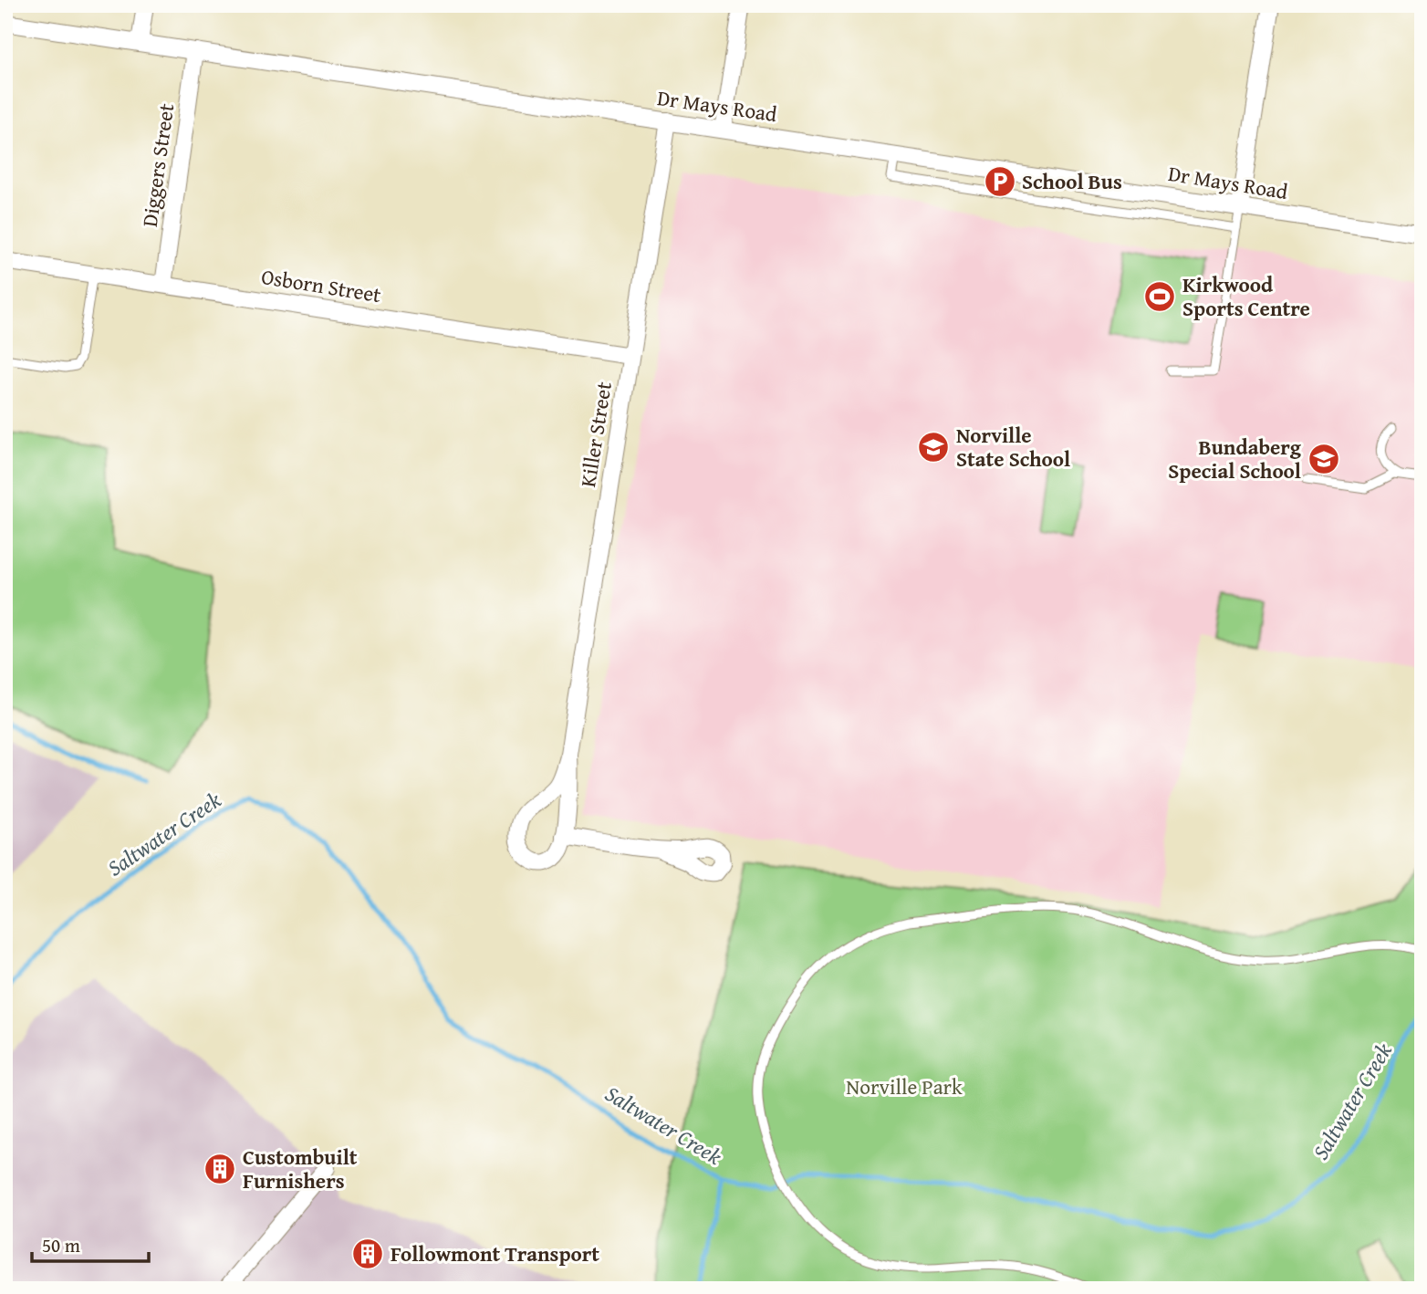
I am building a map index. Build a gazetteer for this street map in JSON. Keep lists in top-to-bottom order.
{
  "streets": {
    "street": [
      "Dr Mays Road",
      "Diggers Street",
      "Osborn Street",
      "Killer Street"
    ]
  },
  "crossings": [
    ["Dr Mays Road", "Diggers Street"],
    ["Dr Mays Road", "Killer Street"],
    ["Diggers Street", "Osborn Street"],
    ["Osborn Street", "Killer Street"]
  ],
  "water": ["Saltwater Creek"],
  "parks": ["Norville Park"],
  "places": {
    "parking": ["School Bus"],
    "sports": ["Kirkwood Sports Centre"],
    "school or university": ["Norville State School", "Bundaberg Special School"],
    "building": ["Custombuilt Furnishers", "Followmont Transport"]
  },
  "scale_bar": "50 m"
}
